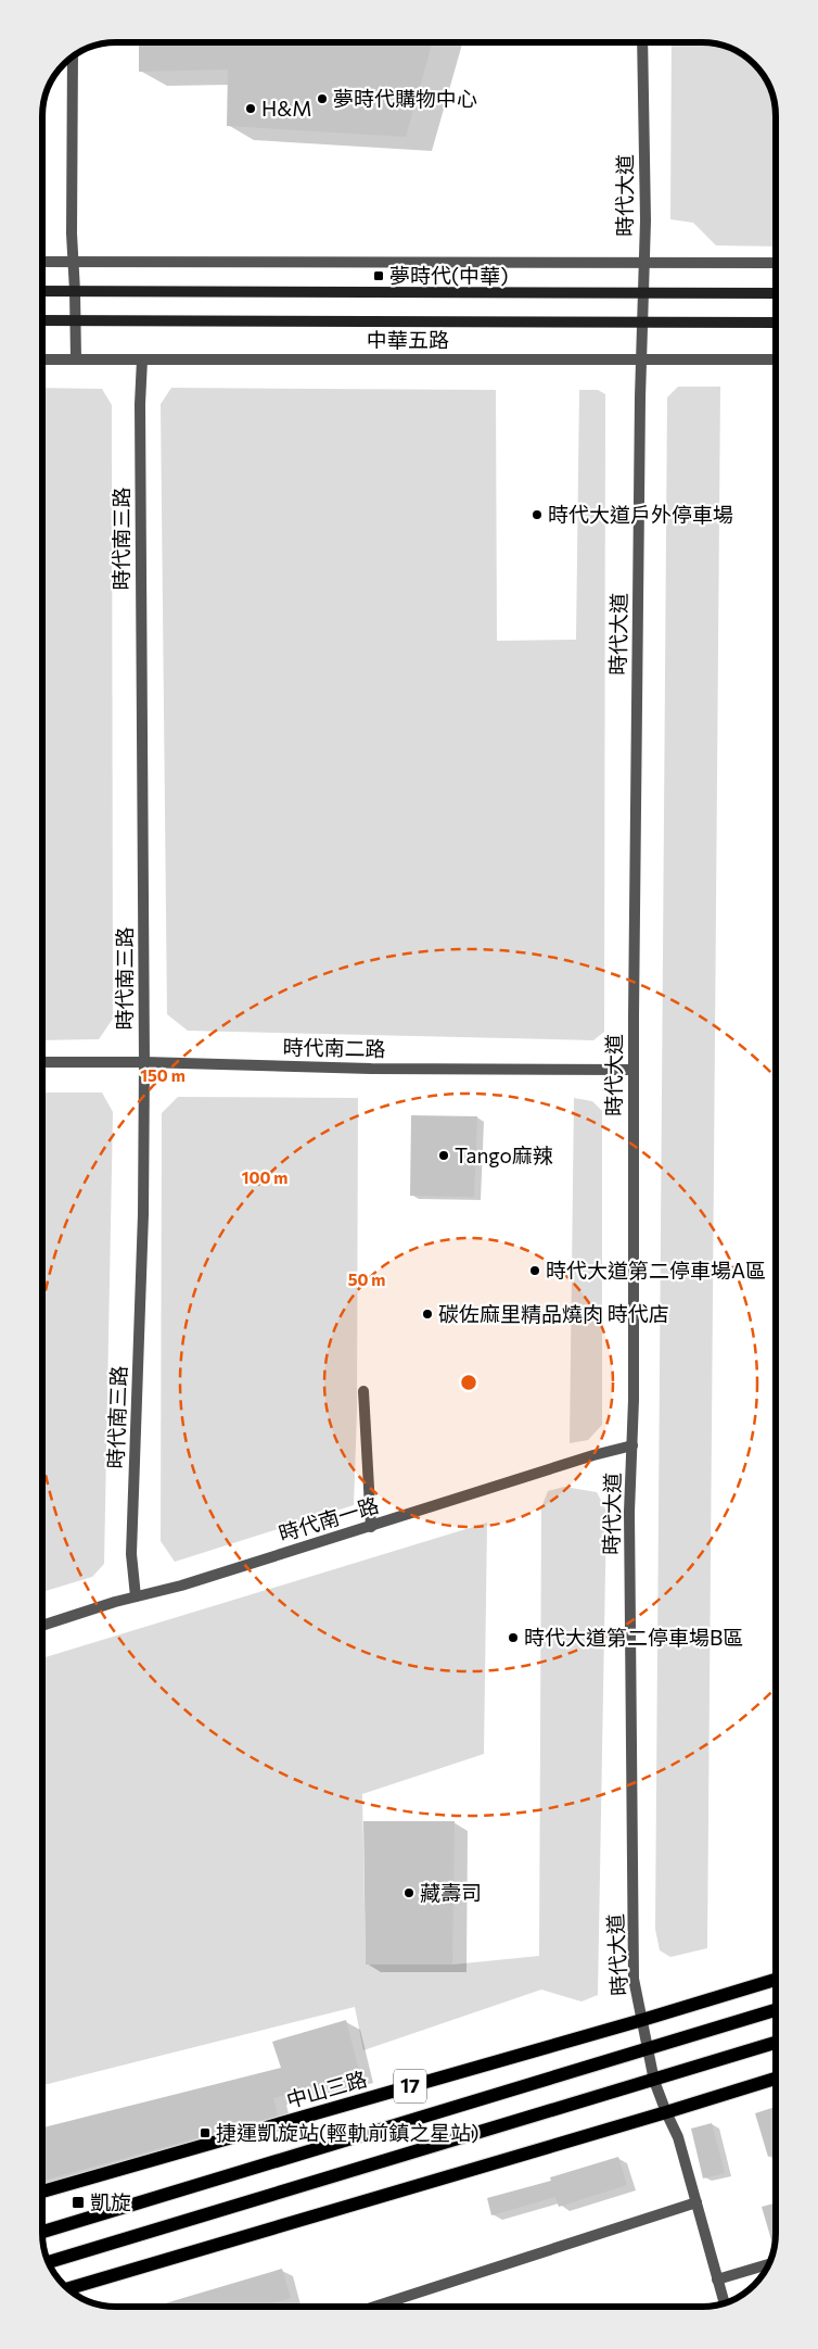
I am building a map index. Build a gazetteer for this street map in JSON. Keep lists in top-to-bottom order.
{
  "streets": {
    "main road": ["中華五路", "17", "中山三路"],
    "street": [
      "時代大道",
      "時代南三路",
      "時代南二路",
      "時代南一路"
    ]
  },
  "crossings": [
    ["時代大道", "中華五路"],
    ["時代大道", "時代南二路"],
    ["時代大道", "時代南一路"],
    ["時代大道", "17"],
    ["時代大道", "中山三路"],
    ["中華五路", "時代南三路"],
    ["時代南三路", "時代南二路"],
    ["時代南三路", "時代南一路"]
  ],
  "places": {
    "other": [
      "夢時代購物中心",
      "H&M",
      "時代大道戶外停車場",
      "Tango麻辣",
      "時代大道第二停車場A區",
      "碳佐麻里精品燒肉 時代店",
      "時代大道第二停車場B區",
      "藏壽司"
    ],
    "transit": ["夢時代(中華)", "捷運凱旋站(輕軌前鎮之星站)", "凱旋"]
  },
  "rings": ["150 m", "100 m", "50 m"]
}
